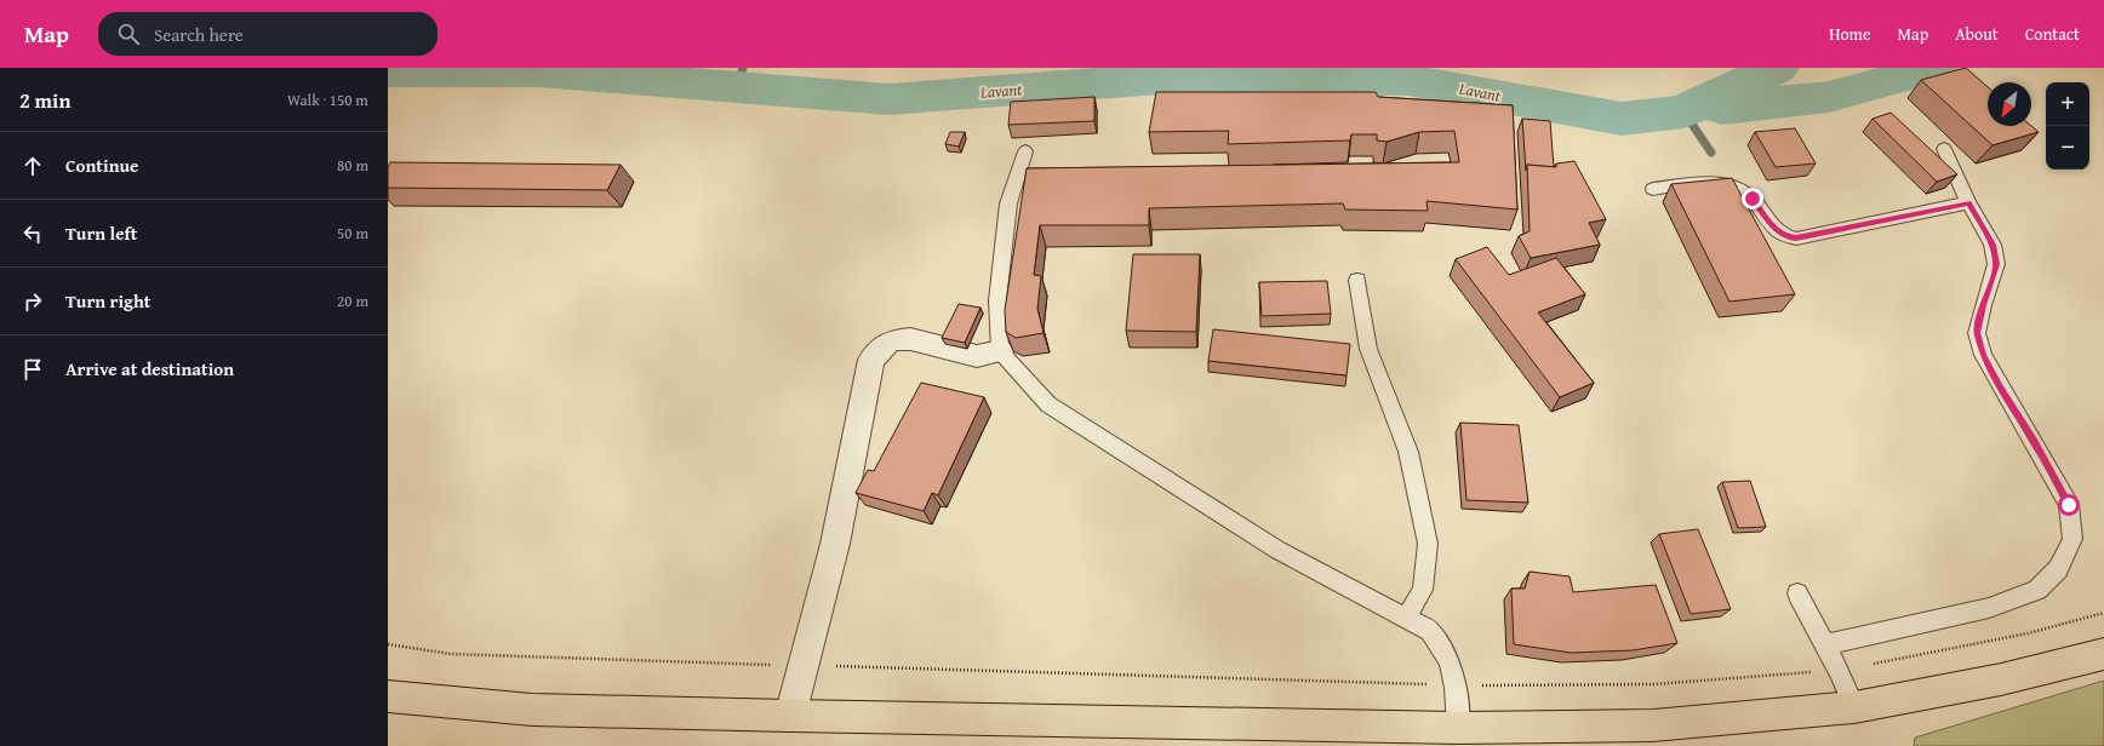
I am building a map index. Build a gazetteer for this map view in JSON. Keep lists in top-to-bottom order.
{
  "water": ["Lavant"],
  "north": "bottom left",
  "page": {
    "header": "Map",
    "search": "Search here",
    "nav": [
      "Home",
      "Map",
      "About",
      "Contact"
    ],
    "heading": ["2 min", "Walk · 150 m"],
    "map_buttons": ["+", "−"],
    "list": [
      ["Continue", "80 m"],
      ["Turn left", "50 m"],
      ["Turn right", "20 m"],
      "Arrive at destination"
    ]
  }
}
